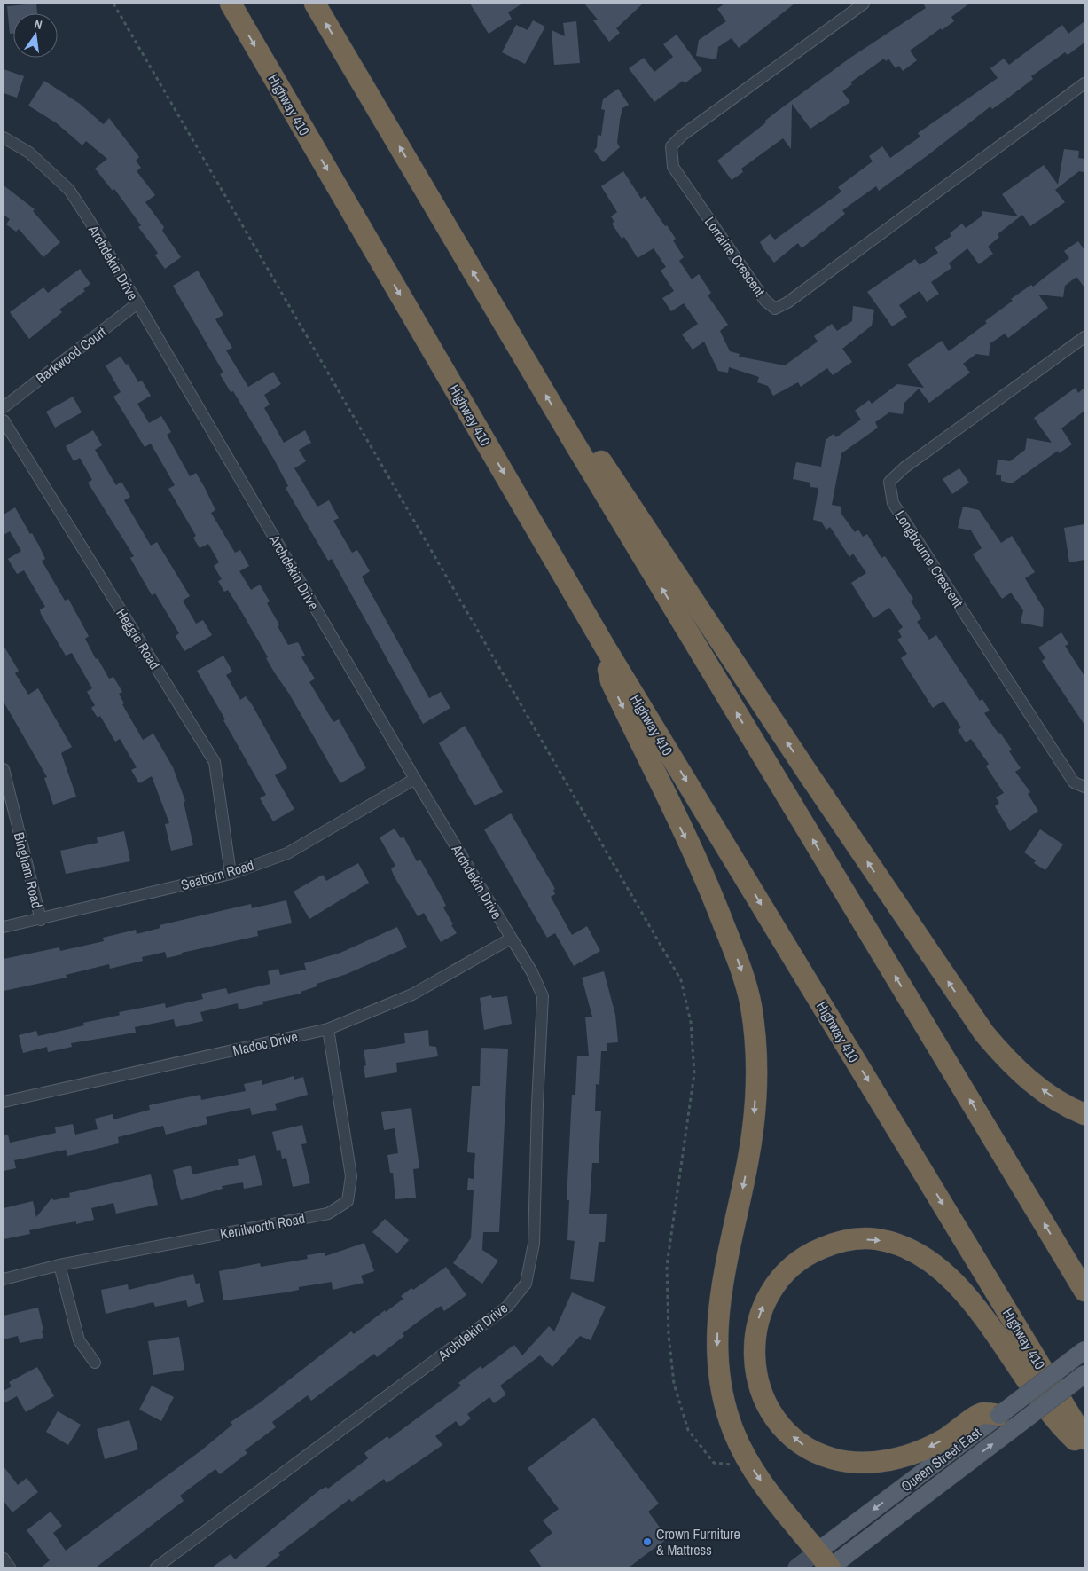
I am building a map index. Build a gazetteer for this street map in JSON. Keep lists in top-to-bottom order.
{
  "streets": {
    "highway": ["Highway 410"],
    "main road": ["Queen Street East"],
    "street": [
      "Lorraine Crescent",
      "Archdekin Drive",
      "Barkwood Court",
      "Longbourne Crescent",
      "Heggie Road",
      "Bingham Road",
      "Seaborn Road",
      "Madoc Drive",
      "Kenilworth Road"
    ]
  },
  "crossings": [
    ["Archdekin Drive", "Barkwood Court"],
    ["Archdekin Drive", "Seaborn Road"],
    ["Archdekin Drive", "Madoc Drive"],
    ["Heggie Road", "Seaborn Road"],
    ["Bingham Road", "Seaborn Road"],
    ["Madoc Drive", "Kenilworth Road"]
  ],
  "places": ["Crown Furniture & Mattress"],
  "north": "top"
}
